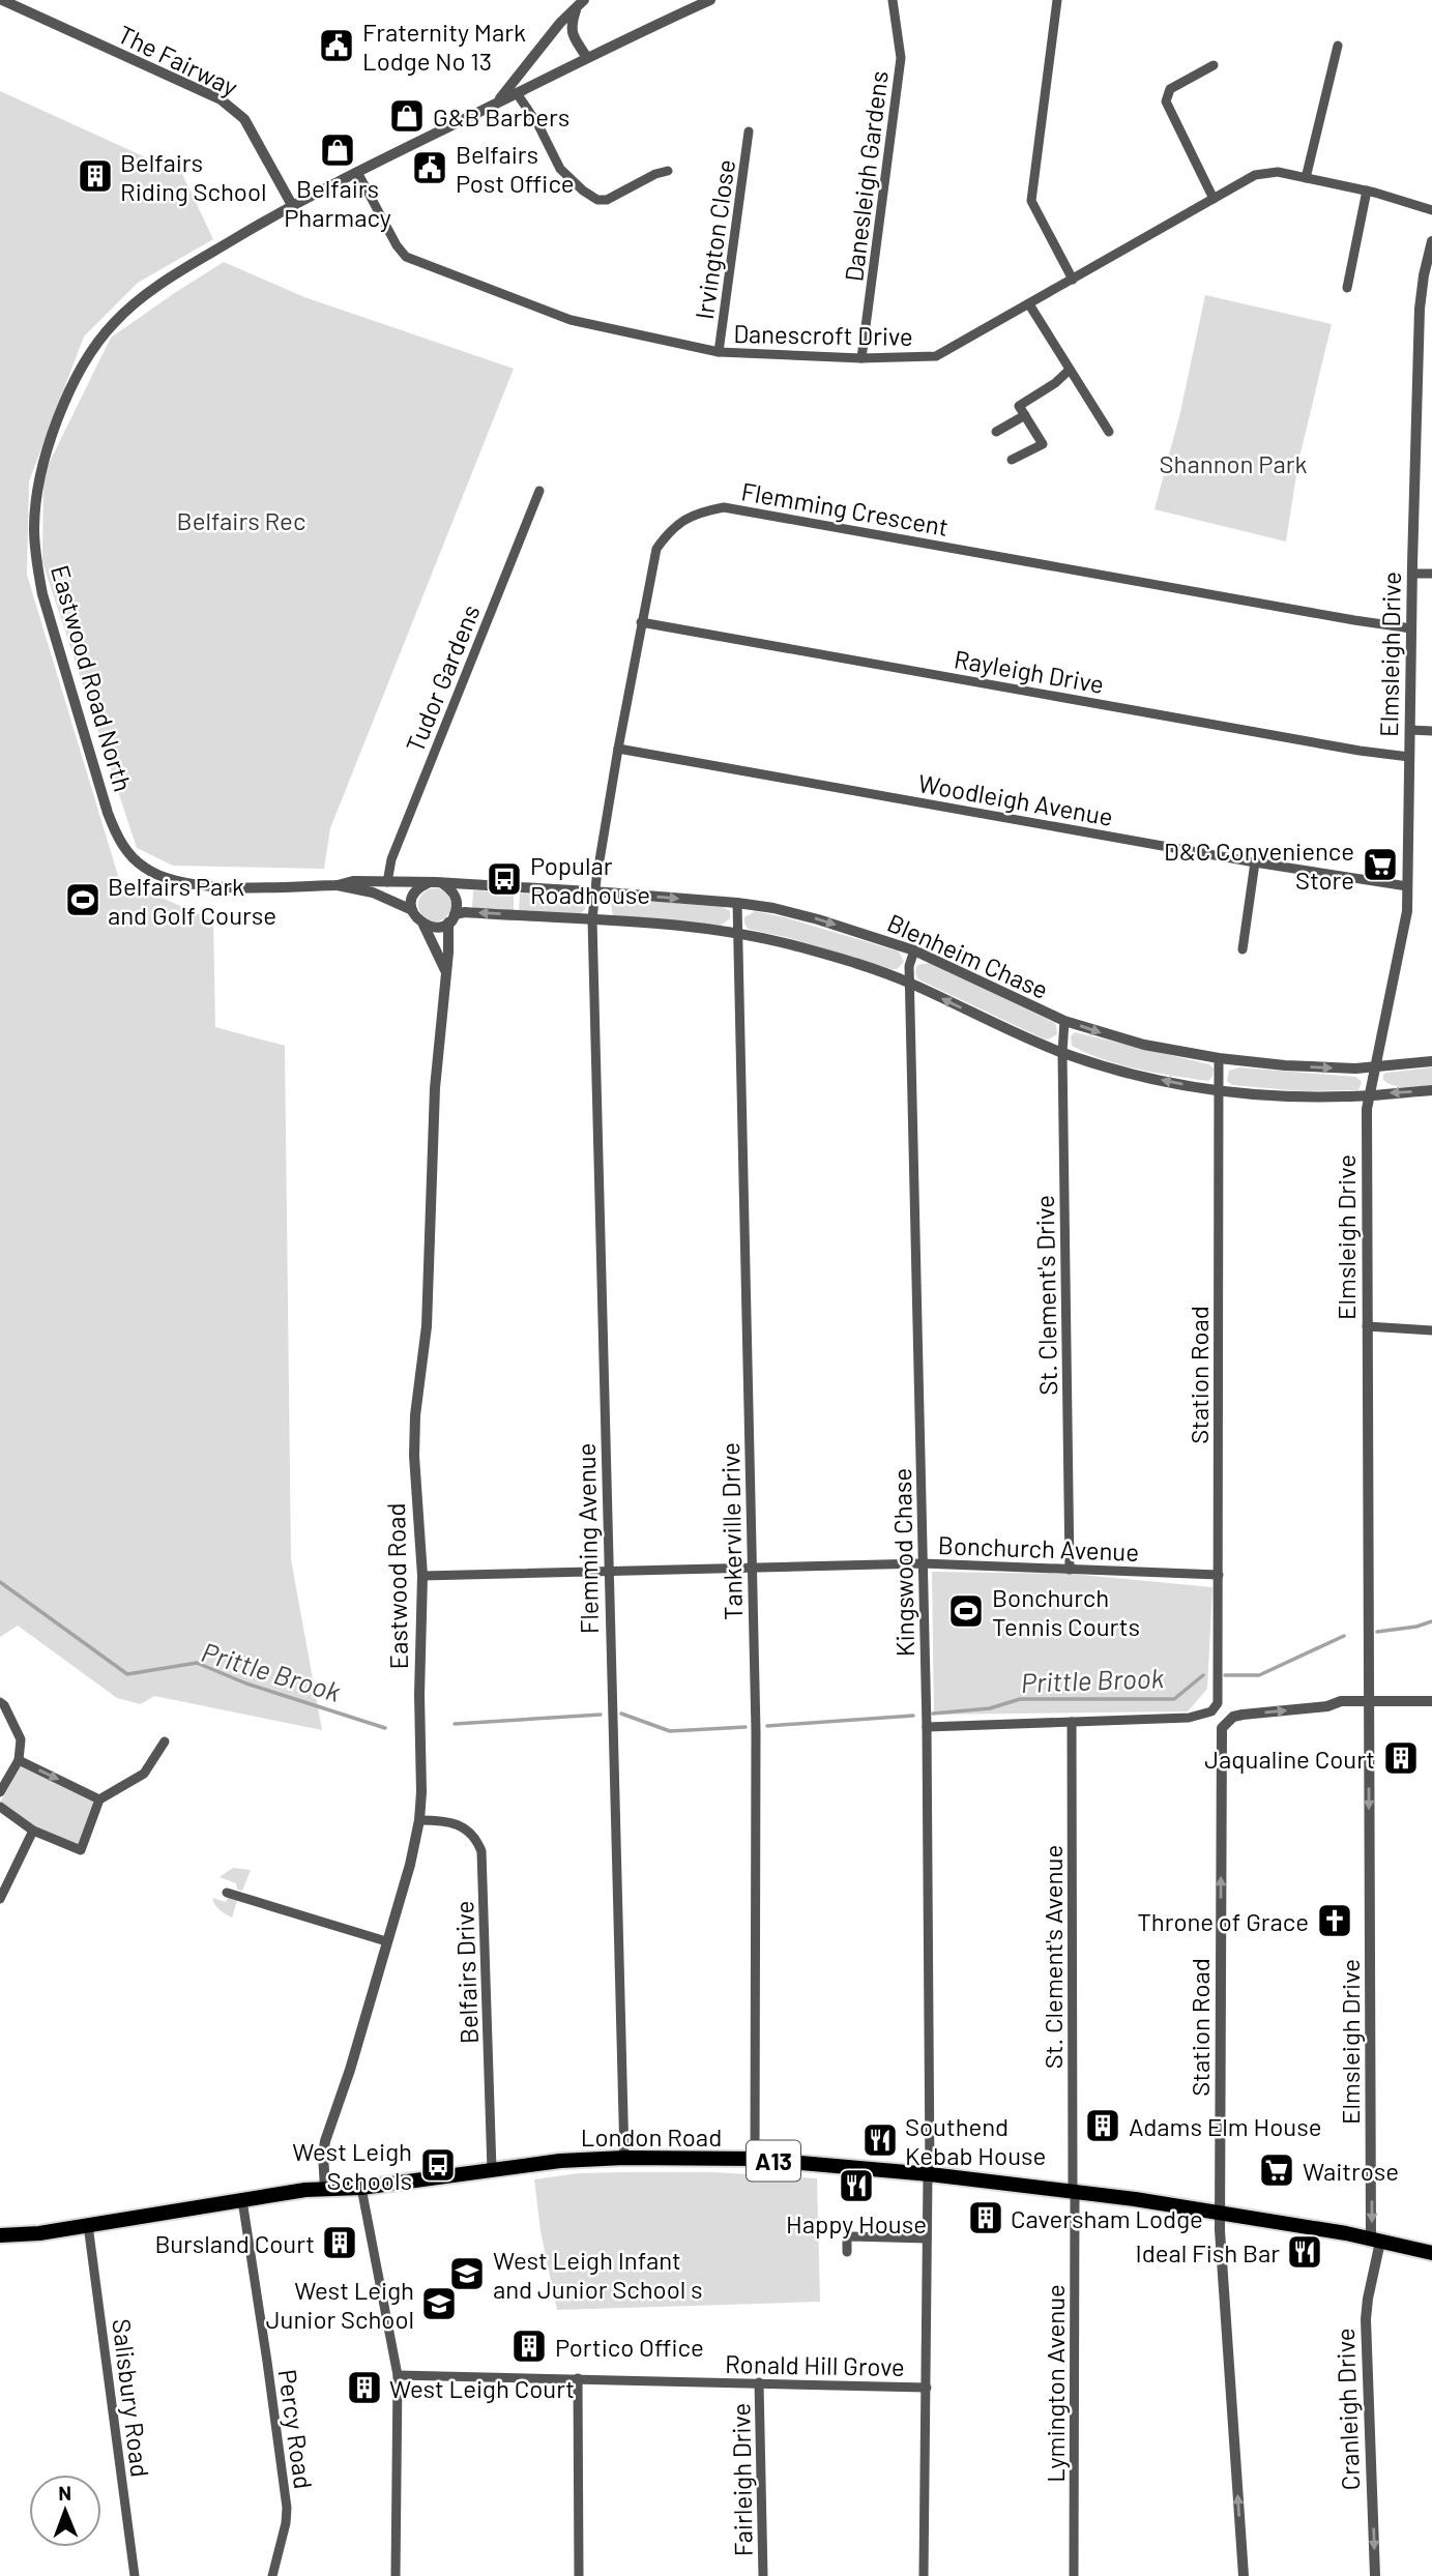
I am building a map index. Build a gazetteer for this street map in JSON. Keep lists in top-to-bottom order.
{
  "streets": {
    "main road": ["London Road", "A13"],
    "street": [
      "The Fairway",
      "Danesleigh Gardens",
      "Irvington Close",
      "Danescroft Drive",
      "Flemming Crescent",
      "Elmsleigh Drive",
      "Rayleigh Drive",
      "Eastwood Road North",
      "Tudor Gardens",
      "Woodleigh Avenue",
      "Blenheim Chase",
      "St. Clement's Drive",
      "Station Road",
      "Tankerville Drive",
      "Flemming Avenue",
      "Bonchurch Avenue",
      "Kingswood Chase",
      "Eastwood Road",
      "St. Clement's Avenue",
      "Belfairs Drive",
      "Ronald Hill Grove",
      "Lymington Avenue",
      "Salisbury Road",
      "Cranleigh Drive",
      "Percy Road",
      "Fairleigh Drive"
    ]
  },
  "crossings": [
    ["The Fairway", "Eastwood Road North"],
    ["Danesleigh Gardens", "Danescroft Drive"],
    ["Irvington Close", "Danescroft Drive"],
    ["Danescroft Drive", "Eastwood Road North"],
    ["Flemming Crescent", "Elmsleigh Drive"],
    ["Flemming Crescent", "Rayleigh Drive"],
    ["Flemming Crescent", "Woodleigh Avenue"],
    ["Flemming Crescent", "Blenheim Chase"],
    ["Flemming Crescent", "Flemming Avenue"],
    ["Elmsleigh Drive", "Rayleigh Drive"],
    ["Elmsleigh Drive", "Woodleigh Avenue"],
    ["Elmsleigh Drive", "Blenheim Chase"],
    ["Elmsleigh Drive", "Station Road"],
    ["Elmsleigh Drive", "London Road"],
    ["Elmsleigh Drive", "Cranleigh Drive"],
    ["Blenheim Chase", "St. Clement's Drive"],
    ["Blenheim Chase", "Station Road"],
    ["Blenheim Chase", "Tankerville Drive"],
    ["Blenheim Chase", "Flemming Avenue"],
    ["Blenheim Chase", "Kingswood Chase"],
    ["Blenheim Chase", "Eastwood Road"],
    ["St. Clement's Drive", "Bonchurch Avenue"],
    ["Station Road", "Bonchurch Avenue"],
    ["Station Road", "St. Clement's Avenue"],
    ["Station Road", "London Road"],
    ["Tankerville Drive", "Bonchurch Avenue"],
    ["Tankerville Drive", "London Road"],
    ["Flemming Avenue", "Bonchurch Avenue"],
    ["Flemming Avenue", "London Road"],
    ["Bonchurch Avenue", "Kingswood Chase"],
    ["Bonchurch Avenue", "Eastwood Road"],
    ["Kingswood Chase", "London Road"],
    ["Kingswood Chase", "Ronald Hill Grove"],
    ["Eastwood Road", "Belfairs Drive"],
    ["Eastwood Road", "London Road"],
    ["St. Clement's Avenue", "London Road"],
    ["St. Clement's Avenue", "Lymington Avenue"],
    ["Belfairs Drive", "London Road"],
    ["London Road", "Lymington Avenue"],
    ["London Road", "Salisbury Road"],
    ["London Road", "Cranleigh Drive"],
    ["London Road", "Percy Road"],
    ["Ronald Hill Grove", "Fairleigh Drive"]
  ],
  "one_way": ["Station Road", "Cranleigh Drive"],
  "water": ["Prittle Brook"],
  "parks": ["Shannon Park", "Belfairs Rec"],
  "places": {
    "public building": ["Fraternity Mark Lodge No 13", "Belfairs Post Office"],
    "shop": ["G&B Barbers", "Belfairs Pharmacy"],
    "building": [
      "Belfairs Riding School",
      "Jaqualine Court",
      "Adams Elm House",
      "Caversham Lodge",
      "Bursland Court",
      "Portico Office",
      "West Leigh Court"
    ],
    "supermarket": ["D&C Convenience Store", "Waitrose"],
    "bus stop": ["Popular Roadhouse", "West Leigh Schools"],
    "sports": ["Belfairs Park and Golf Course", "Bonchurch Tennis Courts"],
    "church": ["Throne of Grace"],
    "restaurant": ["Southend Kebab House", "Happy House", "Ideal Fish Bar"],
    "school or university": ["West Leigh Infant and Junior School s", "West Leigh Junior School"]
  },
  "north": "top"
}
